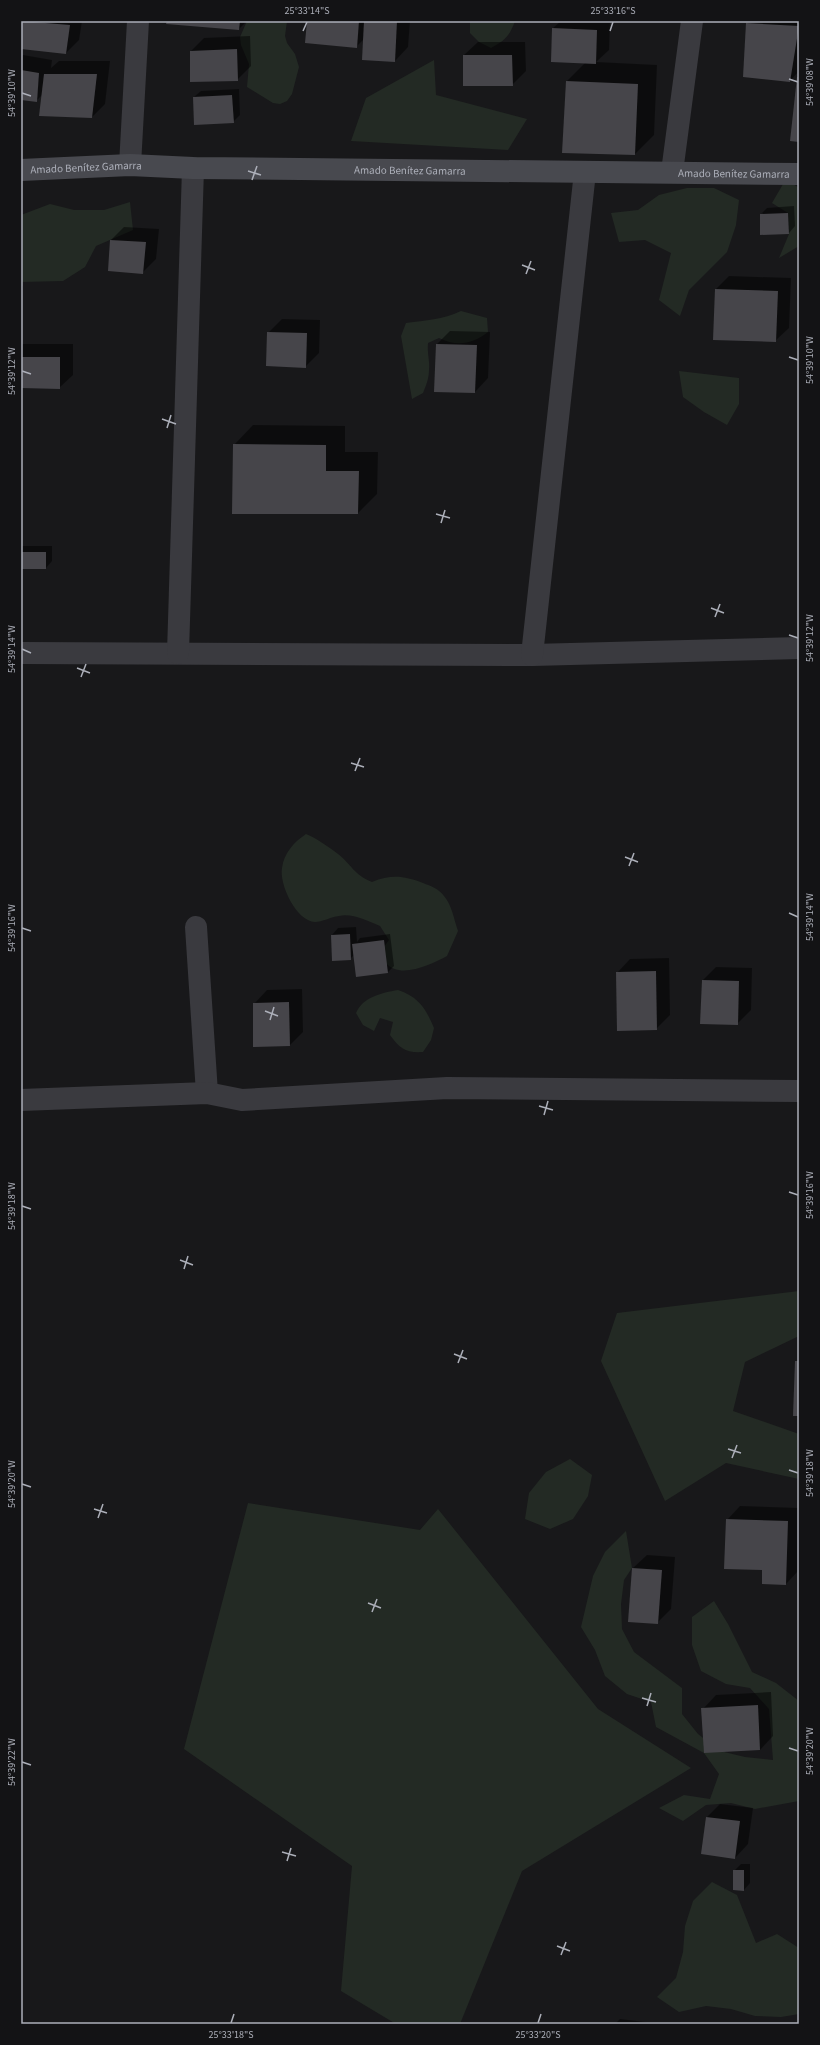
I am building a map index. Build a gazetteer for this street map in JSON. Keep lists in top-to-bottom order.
{
  "streets": {
    "main road": ["Amado Benítez Gamarra"]
  },
  "coordinates": [
    "25°33'14\"S",
    "25°33'16\"S",
    "54°39'08\"W",
    "54°39'10\"W",
    "54°39'12\"W",
    "54°39'14\"W",
    "54°39'16\"W",
    "54°39'18\"W",
    "54°39'20\"W",
    "54°39'22\"W",
    "25°33'18\"S",
    "25°33'20\"S"
  ]
}
